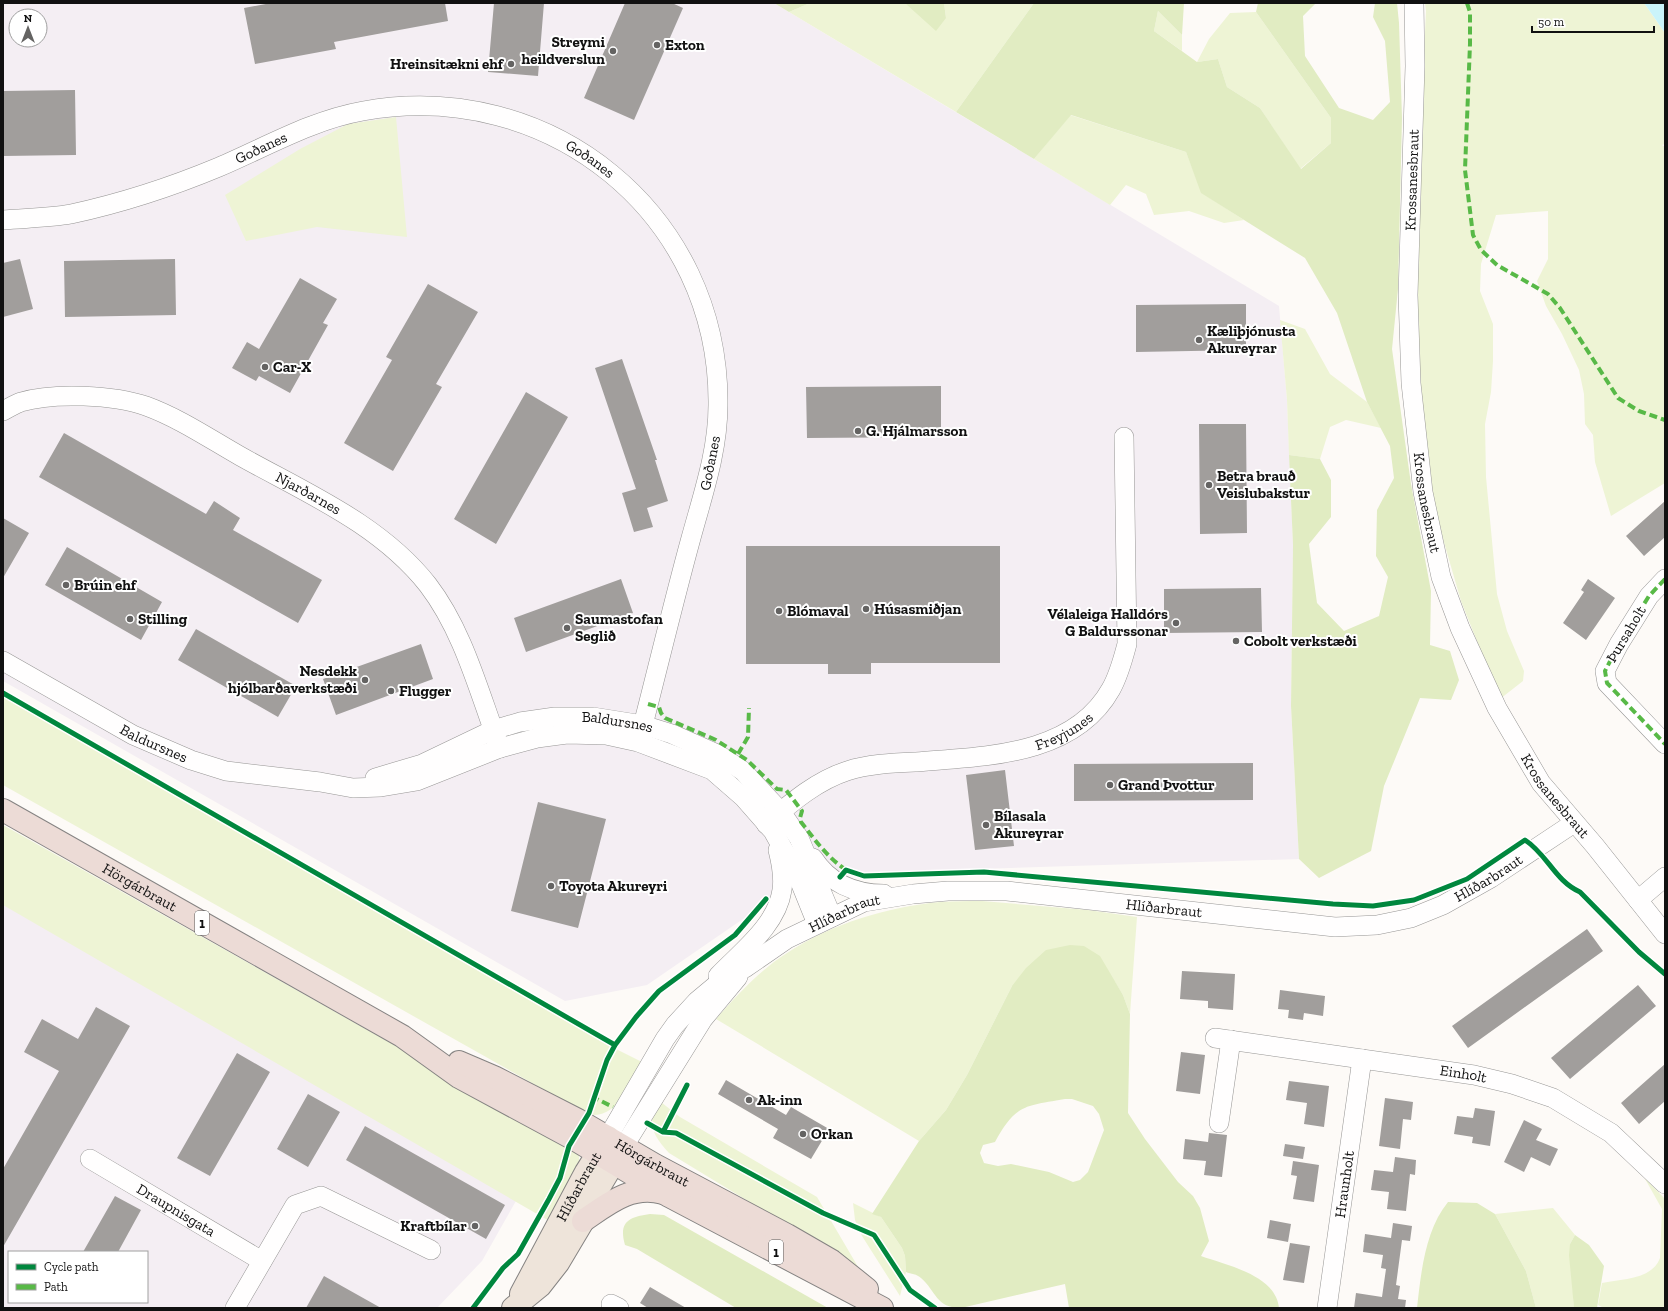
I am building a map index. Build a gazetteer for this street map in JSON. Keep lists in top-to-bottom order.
{
  "streets": {
    "highway": ["Hörgárbraut", "1"],
    "main road": ["Hlíðarbraut"],
    "street": [
      "Goðanes",
      "Krossanesbraut",
      "Njarðarnes",
      "Þursaholt",
      "Baldursnes",
      "Freyjunes",
      "Einholt",
      "Hraunholt",
      "Draupnisgata"
    ]
  },
  "crossings": [
    ["Goðanes", "Baldursnes"],
    ["Krossanesbraut", "Hlíðarbraut"],
    ["Njarðarnes", "Baldursnes"],
    ["Baldursnes", "Freyjunes"],
    ["Baldursnes", "Hlíðarbraut"],
    ["Hlíðarbraut", "Hörgárbraut"],
    ["Einholt", "Hraunholt"]
  ],
  "places": [
    "Exton",
    "Streymi heildverslun",
    "Hreinsitækni ehf",
    "Kæliþjónusta Akureyrar",
    "Car-X",
    "G. Hjálmarsson",
    "Betra brauð Veislubakstur",
    "Brúin ehf",
    "Húsasmiðjan",
    "Blómaval",
    "Stilling",
    "Vélaleiga Halldórs G Baldurssonar",
    "Saumastofan Seglið",
    "Cobolt verkstæði",
    "Nesdekk hjólbarðaverkstæði",
    "Flugger",
    "Grand Þvottur",
    "Bílasala Akureyrar",
    "Toyota Akureyri",
    "Ak-inn",
    "Orkan",
    "Kraftbílar"
  ],
  "legend": ["Cycle path", "Path"],
  "scale_bar": "50 m",
  "north": "top"
}
